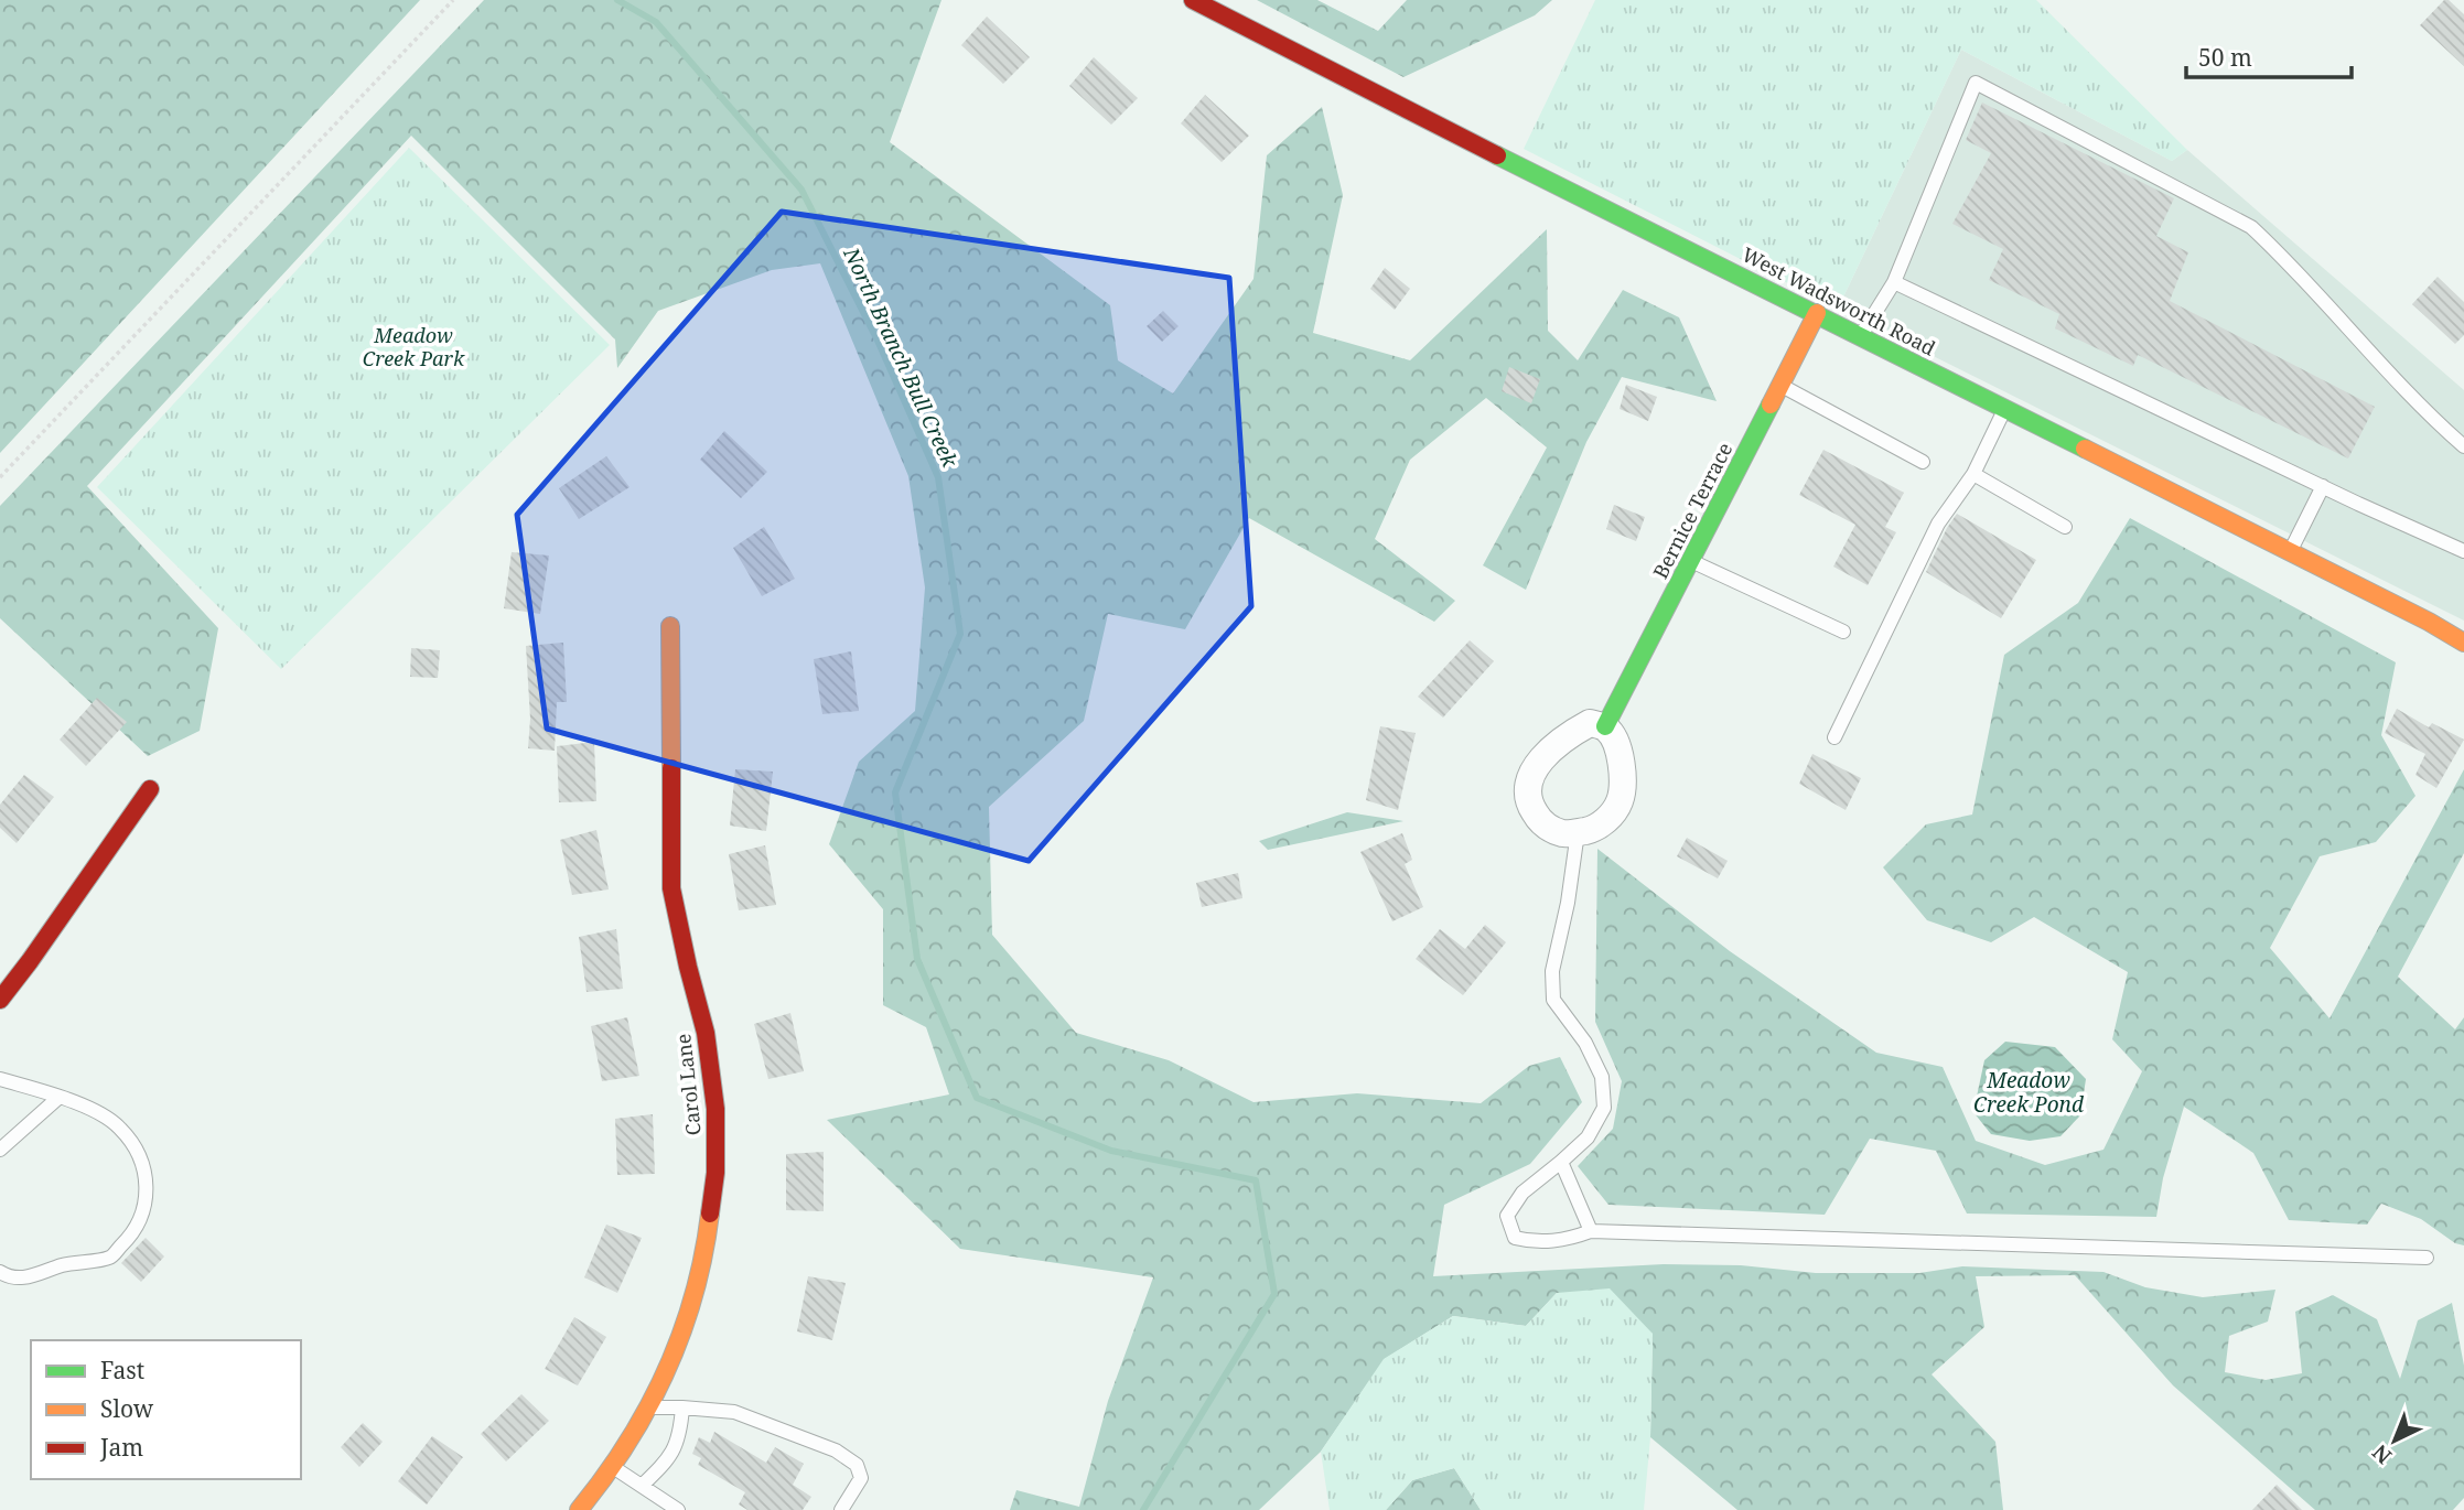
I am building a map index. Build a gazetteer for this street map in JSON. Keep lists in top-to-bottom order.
{
  "streets": {
    "street": ["West Wadsworth Road", "Bernice Terrace", "Carol Lane"]
  },
  "crossings": [
    ["West Wadsworth Road", "Bernice Terrace"]
  ],
  "water": ["North Branch Bull Creek", "Meadow Creek Pond"],
  "parks": ["Meadow Creek Park"],
  "legend": ["Fast", "Slow", "Jam"],
  "scale_bar": "50 m",
  "north": "bottom left"
}
